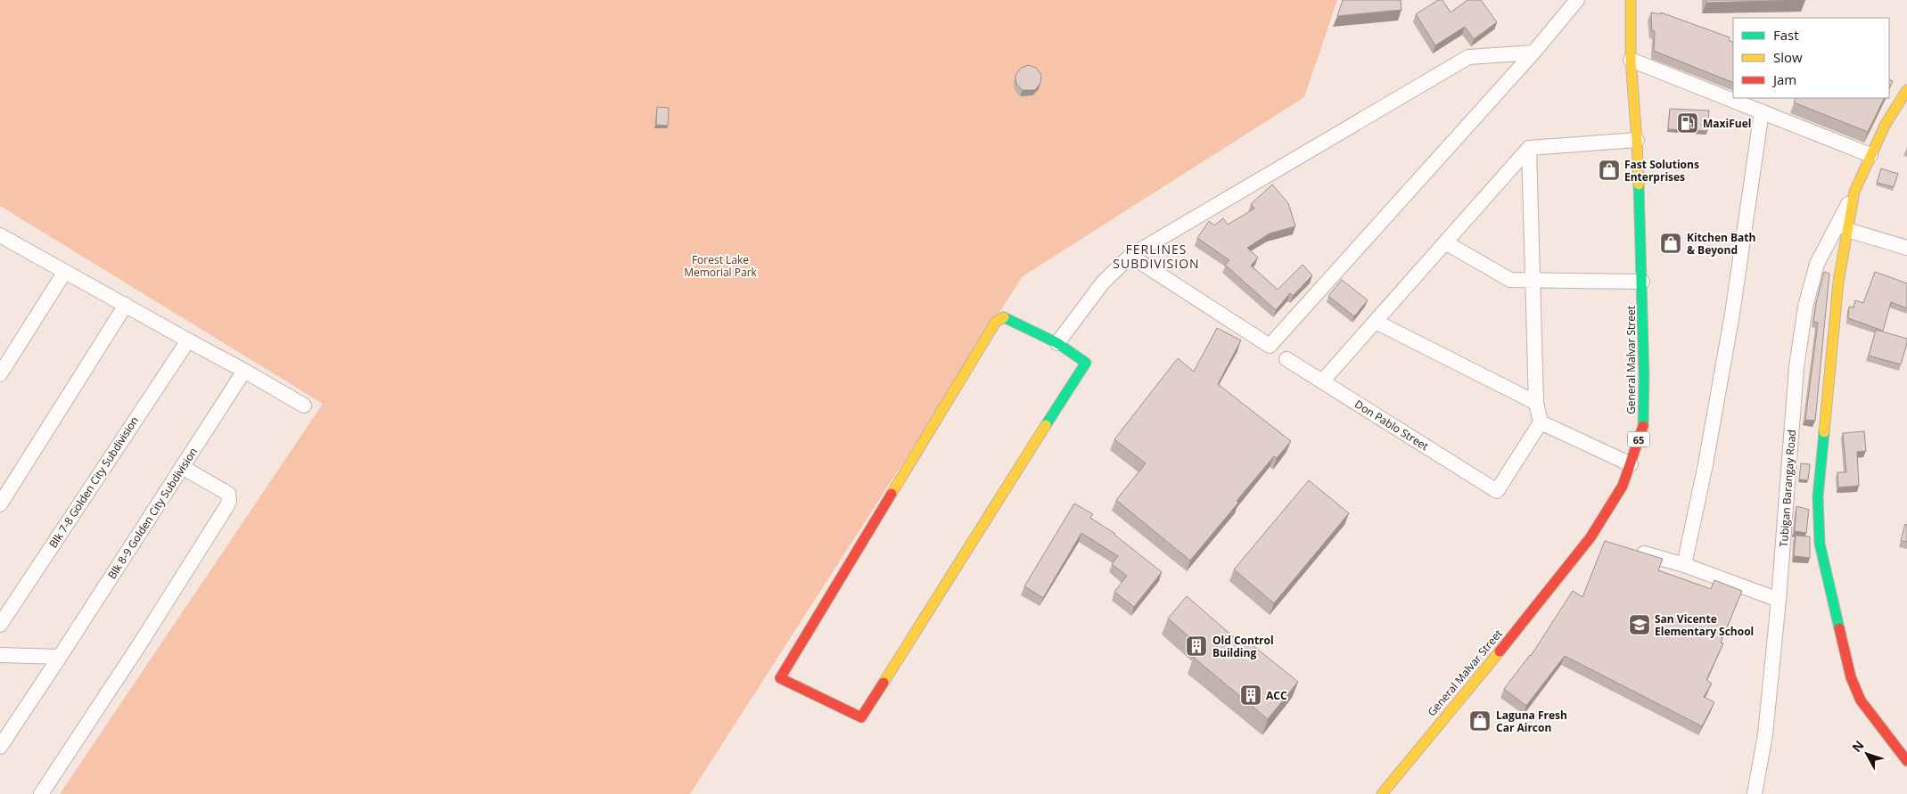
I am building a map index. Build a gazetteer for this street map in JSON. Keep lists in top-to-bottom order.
{
  "streets": {
    "main road": ["General Malvar Street", "65"],
    "street": [
      "Don Pablo Street",
      "Blk 7-8 Golden City Subdivision",
      "Tubigan Barangay Road",
      "Blk 8-9 Golden City Subdivision"
    ]
  },
  "districts": ["FERLINES SUBDIVISION"],
  "parks": ["Forest Lake Memorial Park"],
  "places": {
    "fuel station": ["MaxiFuel"],
    "shop": ["Fast Solutions Enterprises", "Kitchen Bath & Beyond", "Laguna Fresh Car Aircon"],
    "school or university": ["San Vicente Elementary School"],
    "building": ["Old Control Building", "ACC"]
  },
  "legend": ["Fast", "Slow", "Jam"],
  "north": "top left"
}
